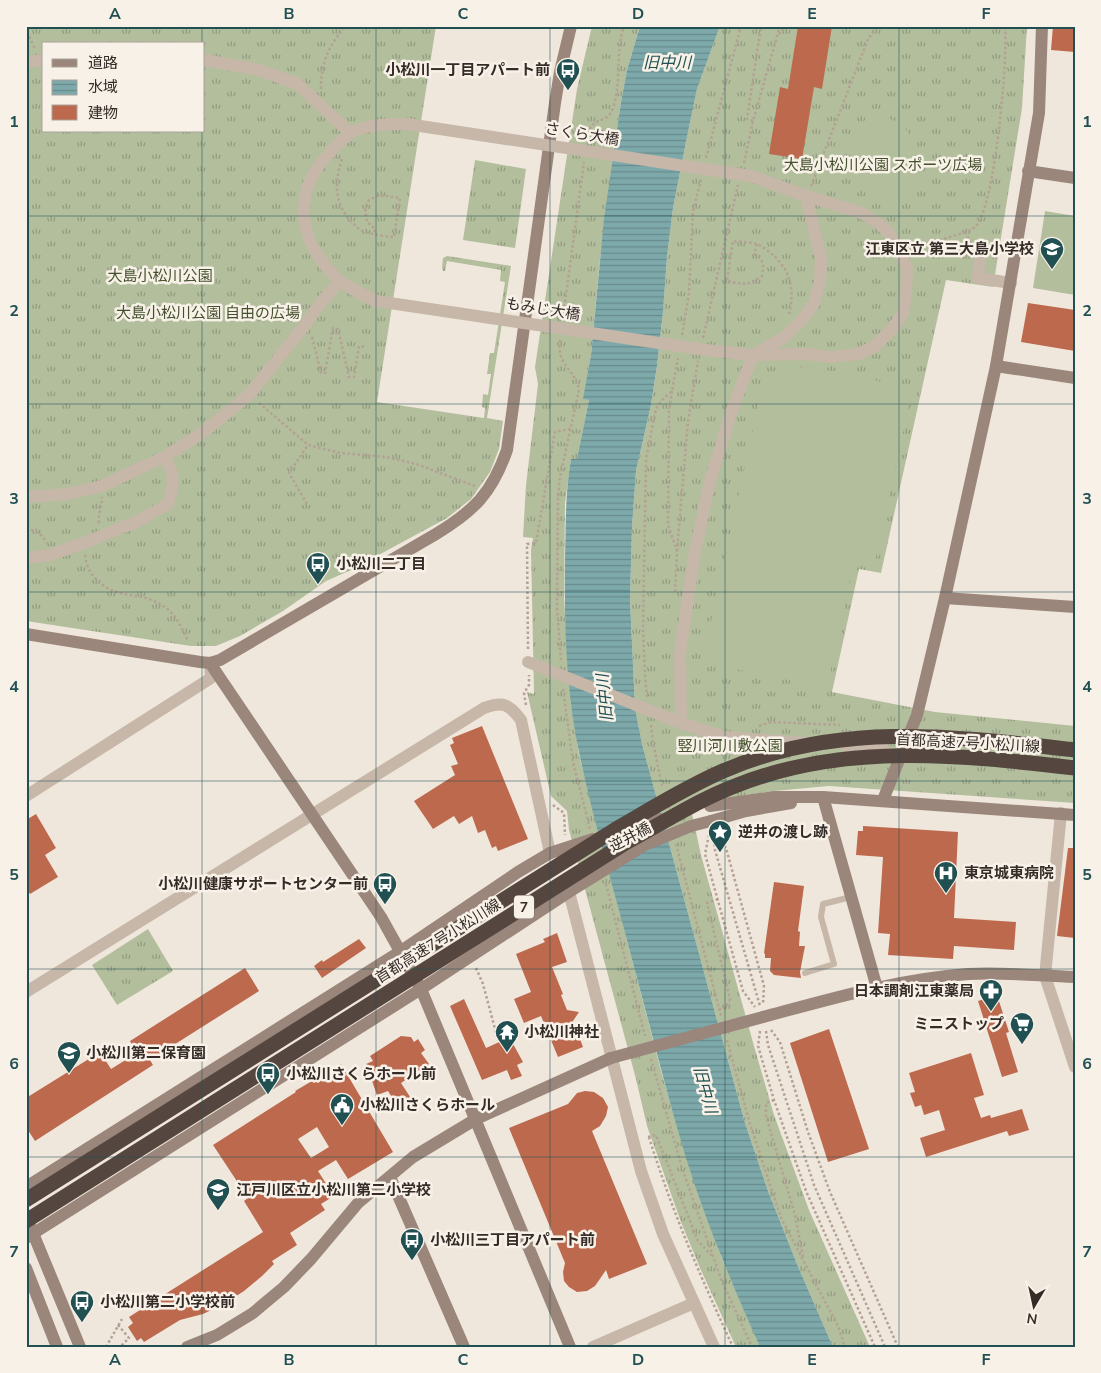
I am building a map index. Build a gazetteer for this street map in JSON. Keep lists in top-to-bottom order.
{
  "streets": {
    "highway": ["首都高速7号小松川線", "7"],
    "street": ["さくら大橋", "もみじ大橋", "逆井橋"]
  },
  "crossings": [
    ["さくら大橋", "もみじ大橋"],
    ["首都高速7号小松川線", "逆井橋"]
  ],
  "water": ["旧中川"],
  "parks": [
    "大島小松川公園 スポーツ広場",
    "大島小松川公園",
    "大島小松川公園 自由の広場",
    "竪川河川敷公園"
  ],
  "places": {
    "bus stop": [
      "小松川一丁目アパート前",
      "小松川二丁目",
      "小松川健康サポートセンター前",
      "小松川さくらホール前",
      "小松川三丁目アパート前",
      "小松川第二小学校前"
    ],
    "school or university": ["江東区立 第三大島小学校", "小松川第二保育園", "江戸川区立小松川第二小学校"],
    "place": ["逆井の渡し跡"],
    "hospital": ["東京城東病院"],
    "pharmacy": ["日本調剤江東薬局"],
    "supermarket": ["ミニストップ"],
    "temple": ["小松川神社"],
    "public building": ["小松川さくらホール"]
  },
  "legend": ["道路", "水域", "建物"],
  "north": "bottom",
  "grid": {
    "columns": [
      "A",
      "B",
      "C",
      "D",
      "E",
      "F"
    ],
    "rows": [
      "1",
      "2",
      "3",
      "4",
      "5",
      "6",
      "7"
    ]
  }
}
